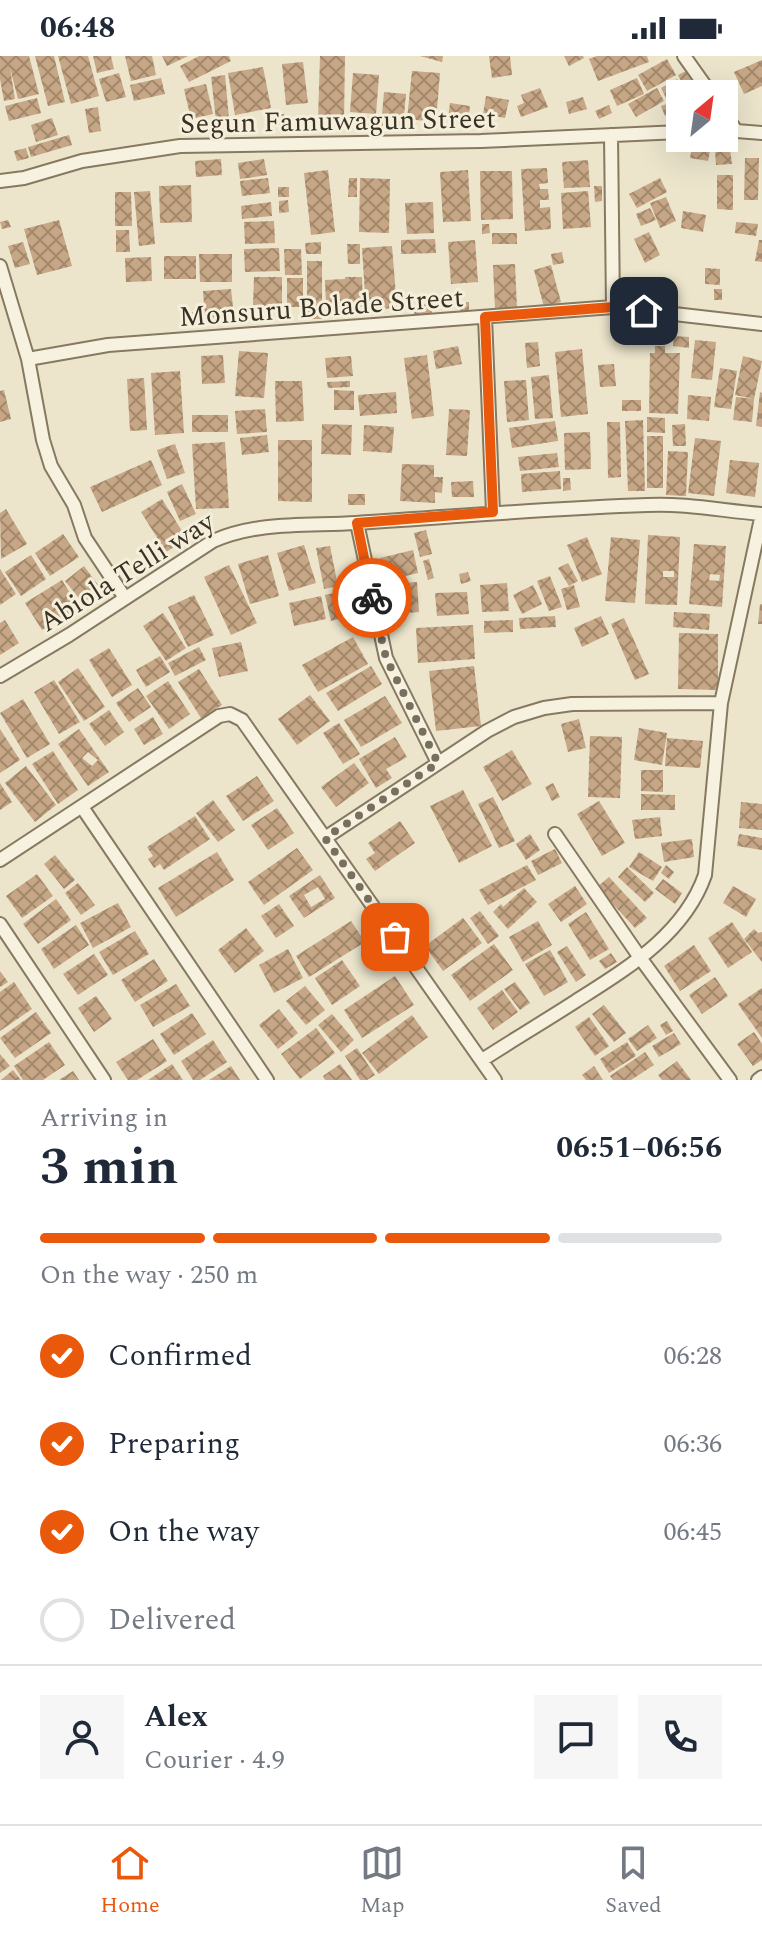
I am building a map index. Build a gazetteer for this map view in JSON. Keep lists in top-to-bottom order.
{
  "streets": {
    "street": ["Segun Famuwagun Street", "Monsuru Bolade Street", "Abiola Telli way"]
  },
  "north": "top right",
  "page": {
    "status": "06:48",
    "heading": ["3 min", "Arriving in", "06:51–06:56"],
    "panel": ["Alex", "Courier · 4.9"],
    "bar": "On the way · 250 m",
    "list": [
      ["Confirmed", "06:28"],
      ["Preparing", "06:36"],
      ["On the way", "06:45"],
      "Delivered"
    ],
    "tabs": ["Home", "Map", "Saved"]
  }
}
